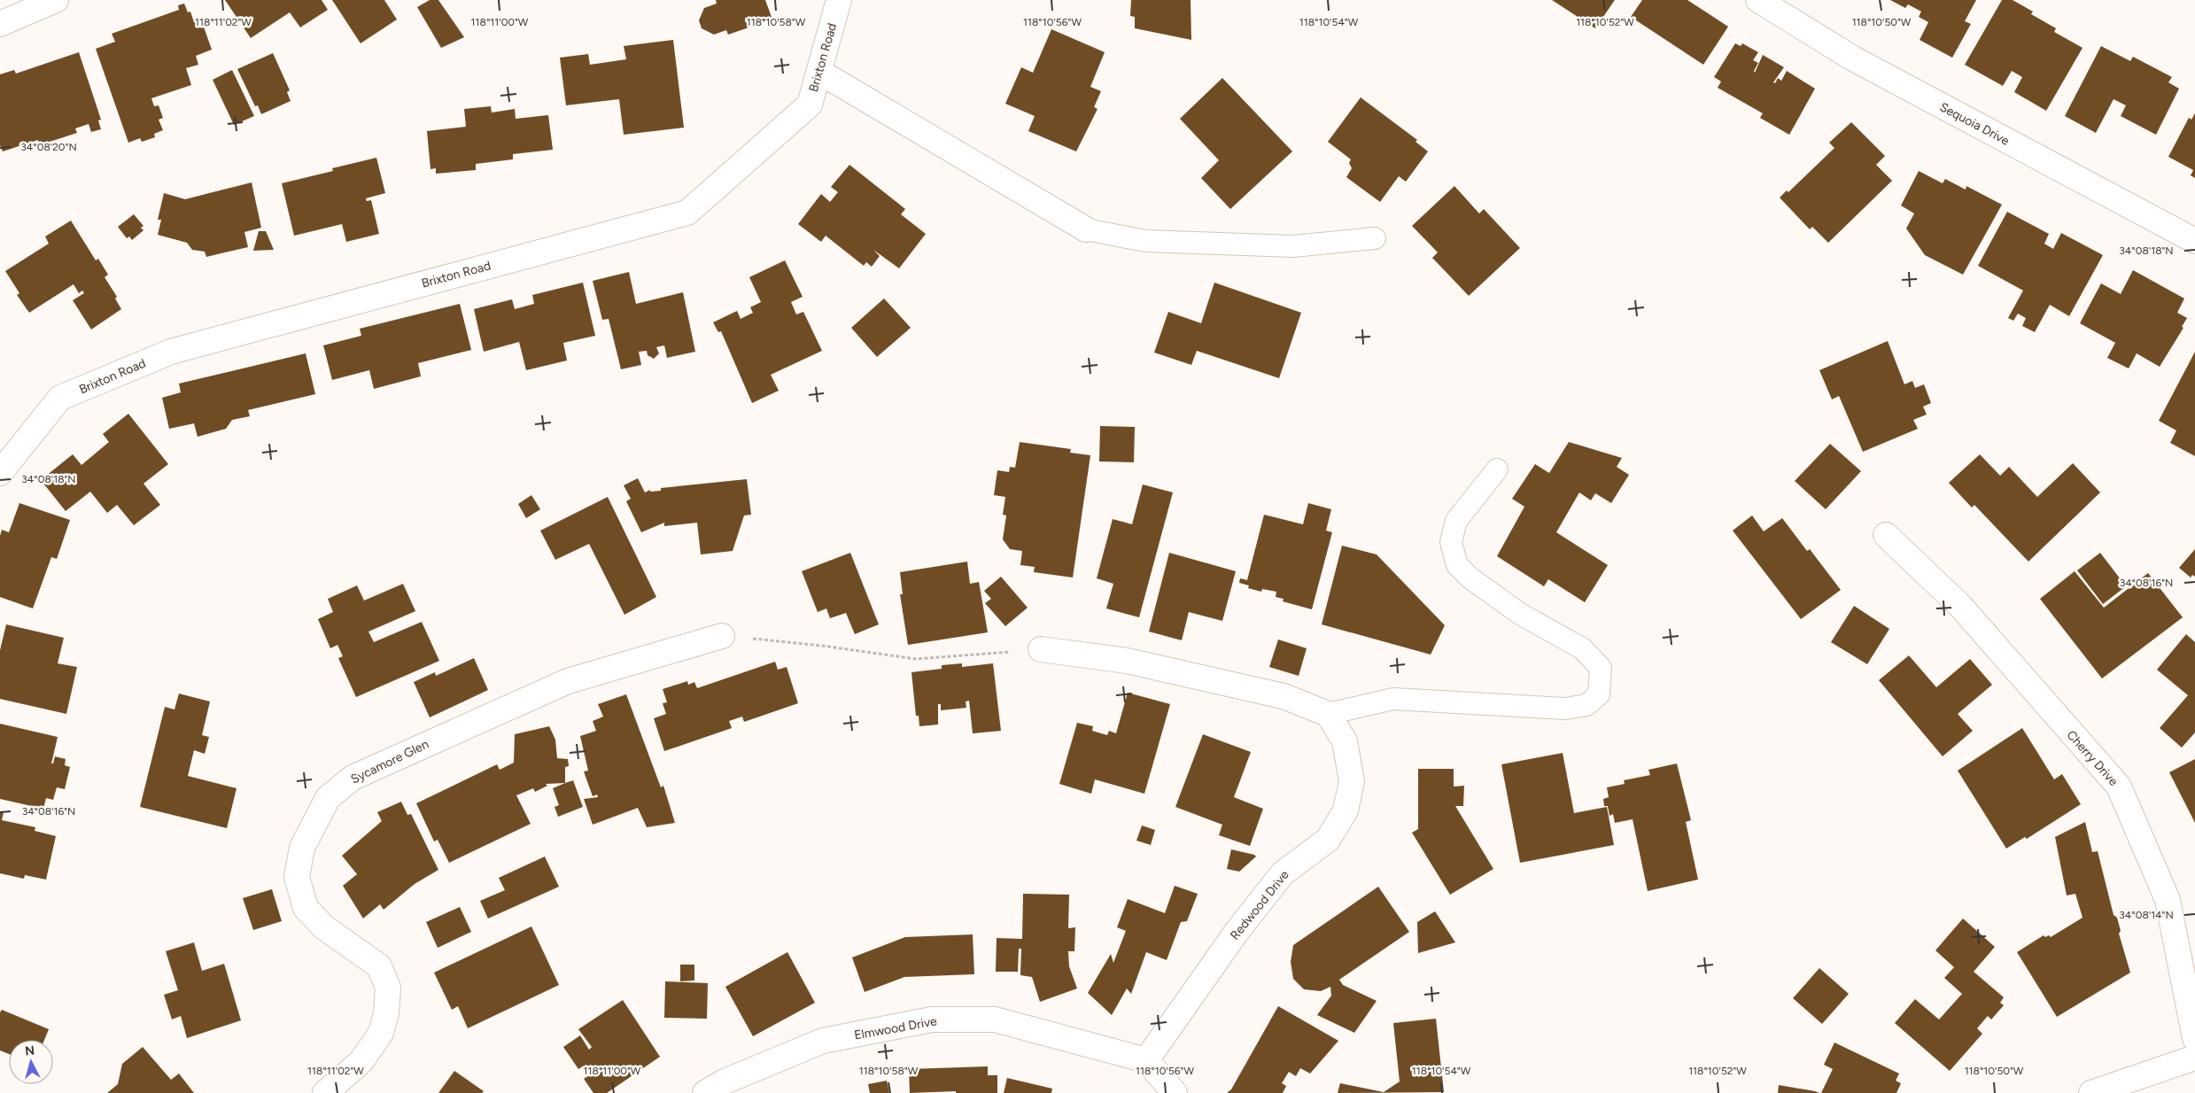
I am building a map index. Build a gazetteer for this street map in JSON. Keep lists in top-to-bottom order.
{
  "streets": {
    "street": [
      "Brixton Road",
      "Sequoia Drive",
      "Cherry Drive",
      "Sycamore Glen",
      "Redwood Drive",
      "Elmwood Drive"
    ]
  },
  "crossings": [
    ["Redwood Drive", "Elmwood Drive"]
  ],
  "north": "top",
  "coordinates": [
    "118°11'02\"W",
    "118°11'00\"W",
    "118°10'58\"W",
    "118°10'56\"W",
    "118°10'54\"W",
    "118°10'52\"W",
    "118°10'50\"W",
    "34°08'20\"N",
    "34°08'18\"N",
    "34°08'16\"N",
    "34°08'14\"N"
  ]
}
